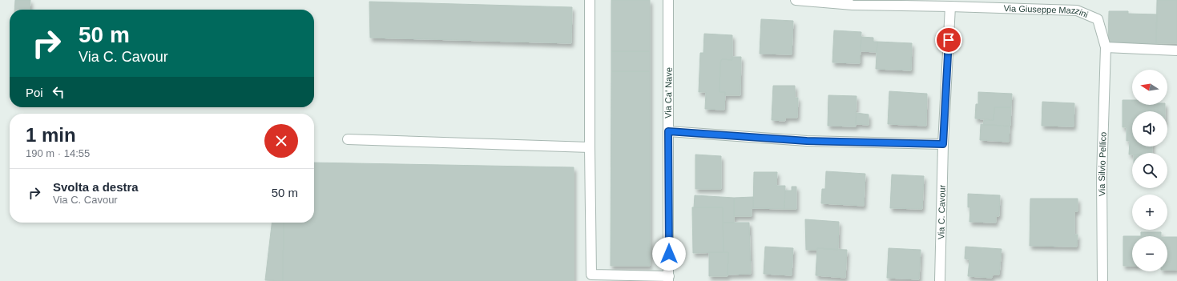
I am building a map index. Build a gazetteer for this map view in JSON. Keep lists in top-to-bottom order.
{
  "streets": {
    "street": [
      "Via Giuseppe Mazzini",
      "Via Ca' Nave",
      "Via Silvio Pellico",
      "Via C. Cavour"
    ]
  },
  "crossings": [
    ["Via Giuseppe Mazzini", "Via Silvio Pellico"],
    ["Via Giuseppe Mazzini", "Via C. Cavour"]
  ],
  "north": "left",
  "page": {
    "turn": ["50 m", "Via C. Cavour"],
    "map_buttons": ["+", "−"],
    "then": "Poi",
    "heading": ["1 min", "190 m · 14:55"],
    "list": [
      {
        "name": "Svolta a destra",
        "note": "Via C. Cavour",
        "value": "50 m"
      }
    ]
  }
}
